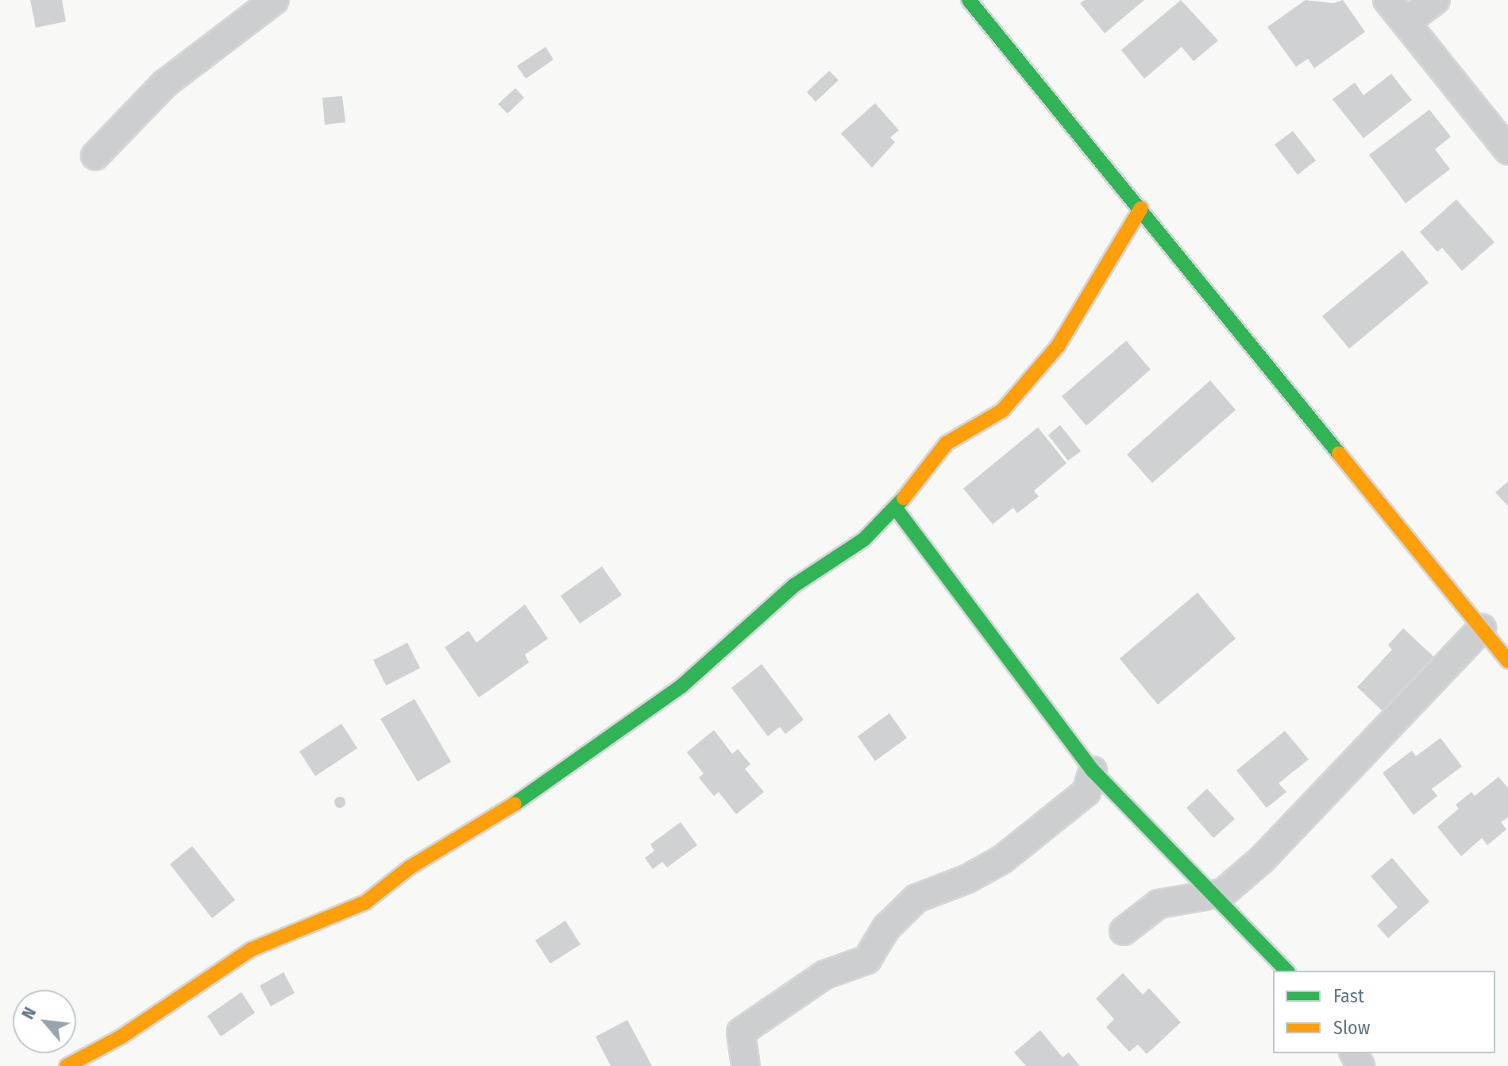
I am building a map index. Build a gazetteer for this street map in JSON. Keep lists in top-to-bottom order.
{
  "legend": ["Fast", "Slow"],
  "north": "top left"
}
